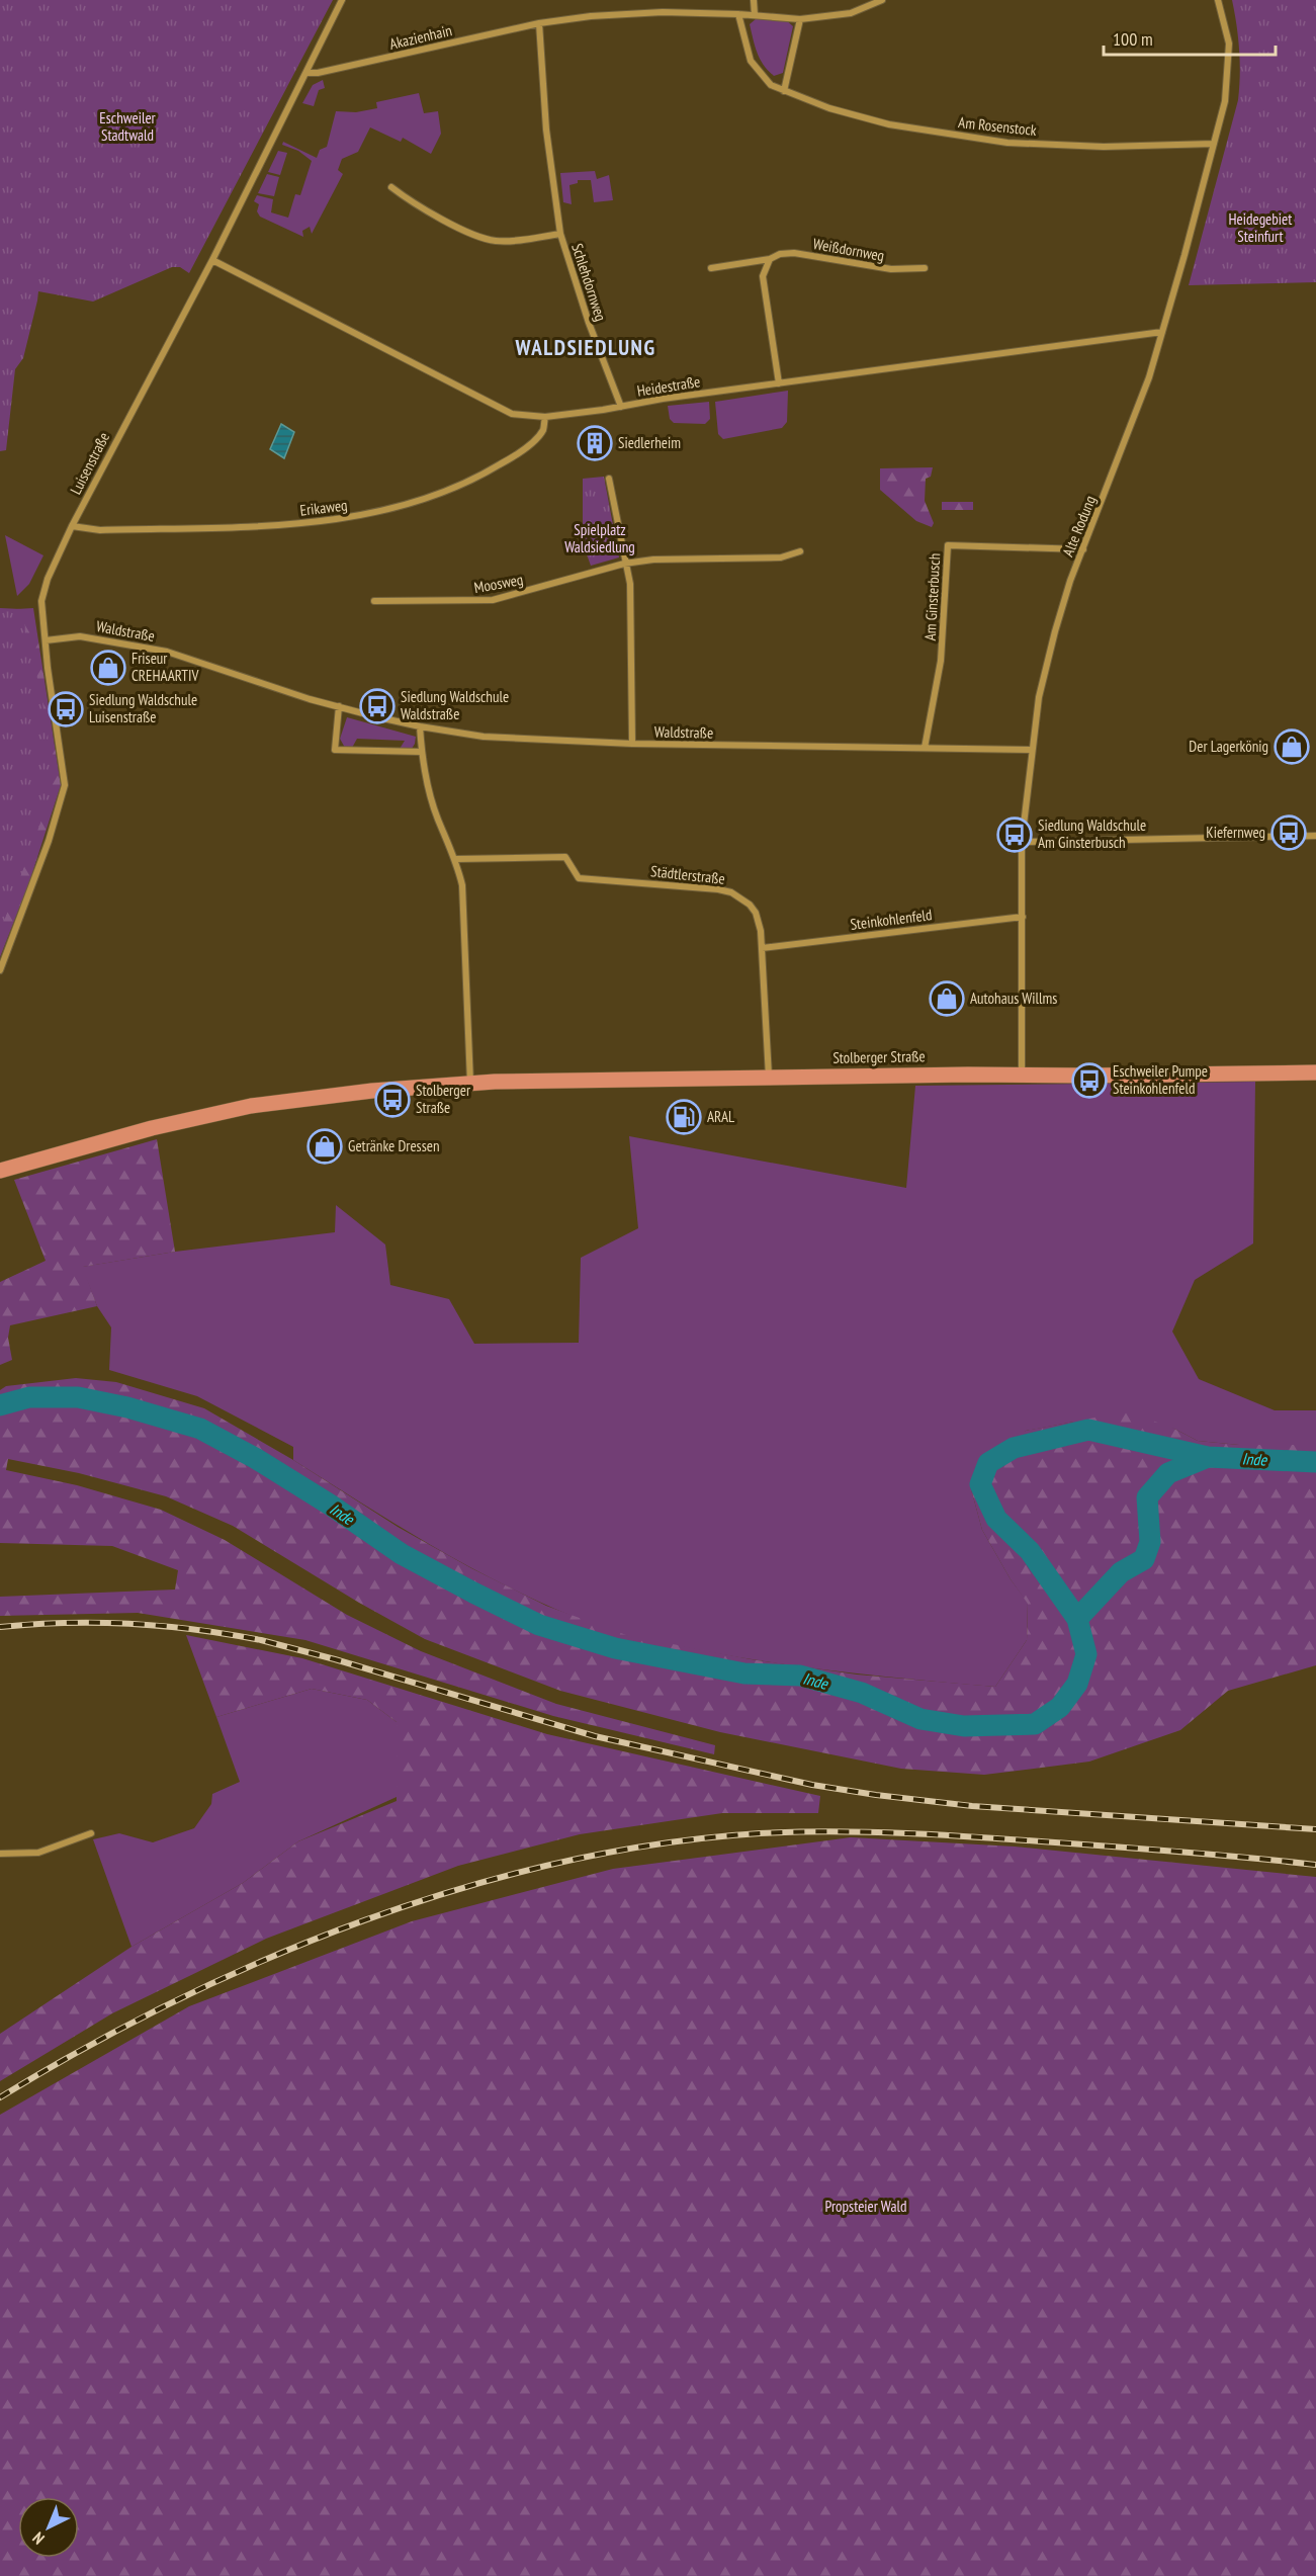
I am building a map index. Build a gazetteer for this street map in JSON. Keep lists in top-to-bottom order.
{
  "streets": {
    "main road": ["Stolberger Straße"],
    "street": [
      "Akazienhain",
      "Am Rosenstock",
      "Weißdornweg",
      "Schlehdornweg",
      "Heidestraße",
      "Luisenstraße",
      "Erikaweg",
      "Alte Rodung",
      "Moosweg",
      "Am Ginsterbusch",
      "Waldstraße",
      "Städtlerstraße",
      "Steinkohlenfeld"
    ]
  },
  "crossings": [
    ["Akazienhain", "Am Rosenstock"],
    ["Akazienhain", "Luisenstraße"],
    ["Am Rosenstock", "Alte Rodung"],
    ["Schlehdornweg", "Heidestraße"],
    ["Heidestraße", "Luisenstraße"],
    ["Heidestraße", "Erikaweg"],
    ["Heidestraße", "Alte Rodung"],
    ["Luisenstraße", "Erikaweg"],
    ["Luisenstraße", "Waldstraße"],
    ["Alte Rodung", "Am Ginsterbusch"],
    ["Alte Rodung", "Waldstraße"],
    ["Alte Rodung", "Steinkohlenfeld"],
    ["Alte Rodung", "Stolberger Straße"],
    ["Am Ginsterbusch", "Waldstraße"],
    ["Städtlerstraße", "Steinkohlenfeld"],
    ["Städtlerstraße", "Stolberger Straße"]
  ],
  "districts": ["WALDSIEDLUNG"],
  "water": ["Inde"],
  "parks": [
    "Eschweiler Stadtwald",
    "Heidegebiet Steinfurt",
    "Spielplatz Waldsiedlung",
    "Propsteier Wald"
  ],
  "places": {
    "building": ["Siedlerheim"],
    "shop": [
      "Friseur CREHAARTIV",
      "Der Lagerkönig",
      "Autohaus Willms",
      "Getränke Dressen"
    ],
    "bus stop": [
      "Siedlung Waldschule Waldstraße",
      "Siedlung Waldschule Luisenstraße",
      "Kiefernweg",
      "Siedlung Waldschule Am Ginsterbusch",
      "Eschweiler Pumpe Steinkohlenfeld",
      "Stolberger Straße"
    ],
    "fuel station": ["ARAL"]
  },
  "scale_bar": "100 m",
  "north": "bottom left"
}
